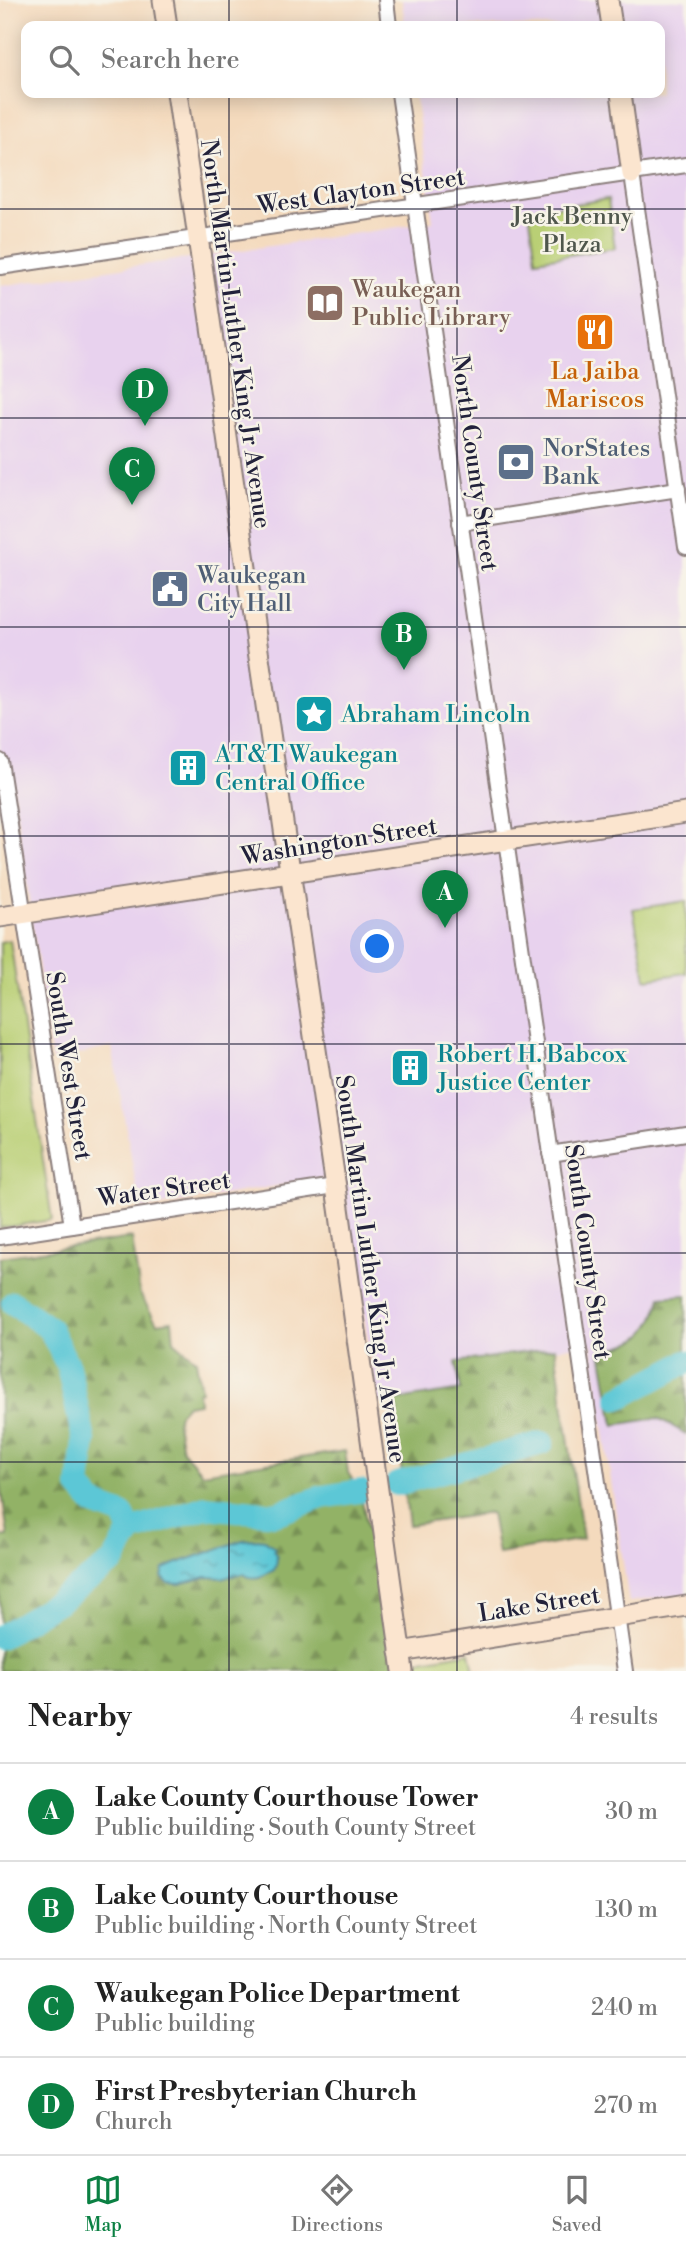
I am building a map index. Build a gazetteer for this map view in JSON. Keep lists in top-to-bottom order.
{
  "streets": {
    "street": [
      "West Clayton Street",
      "North Martin Luther King Jr Avenue",
      "North County Street",
      "Washington Street",
      "South West Street",
      "Water Street",
      "South County Street",
      "South Martin Luther King Jr Avenue",
      "Lake Street"
    ]
  },
  "crossings": [
    ["West Clayton Street", "North Martin Luther King Jr Avenue"],
    ["West Clayton Street", "North County Street"],
    ["North Martin Luther King Jr Avenue", "Washington Street"],
    ["North Martin Luther King Jr Avenue", "South Martin Luther King Jr Avenue"],
    ["North County Street", "Washington Street"],
    ["North County Street", "South County Street"],
    ["Washington Street", "South West Street"],
    ["Washington Street", "South County Street"],
    ["Washington Street", "South Martin Luther King Jr Avenue"],
    ["South West Street", "Water Street"],
    ["Water Street", "South Martin Luther King Jr Avenue"],
    ["South County Street", "Lake Street"],
    ["South Martin Luther King Jr Avenue", "Lake Street"]
  ],
  "parks": ["Jack Benny Plaza"],
  "places": {
    "library": ["Waukegan Public Library"],
    "restaurant": ["La Jaiba Mariscos"],
    "bank": ["NorStates Bank"],
    "public building": ["Waukegan City Hall"],
    "place": ["Abraham Lincoln"],
    "building": ["AT&T Waukegan Central Office", "Robert H. Babcox Justice Center"]
  },
  "page": {
    "search": "Search here",
    "pins": [
      "D",
      "C",
      "B",
      "A"
    ],
    "heading": ["Nearby", "4 results"],
    "list": [
      {
        "mark": "A",
        "name": "Lake County Courthouse Tower",
        "note": "Public building · South County Street",
        "value": "30 m"
      },
      {
        "mark": "B",
        "name": "Lake County Courthouse",
        "note": "Public building · North County Street",
        "value": "130 m"
      },
      {
        "mark": "C",
        "name": "Waukegan Police Department",
        "note": "Public building",
        "value": "240 m"
      },
      {
        "mark": "D",
        "name": "First Presbyterian Church",
        "note": "Church",
        "value": "270 m"
      }
    ],
    "nav": ["Map", "Directions", "Saved"]
  }
}
